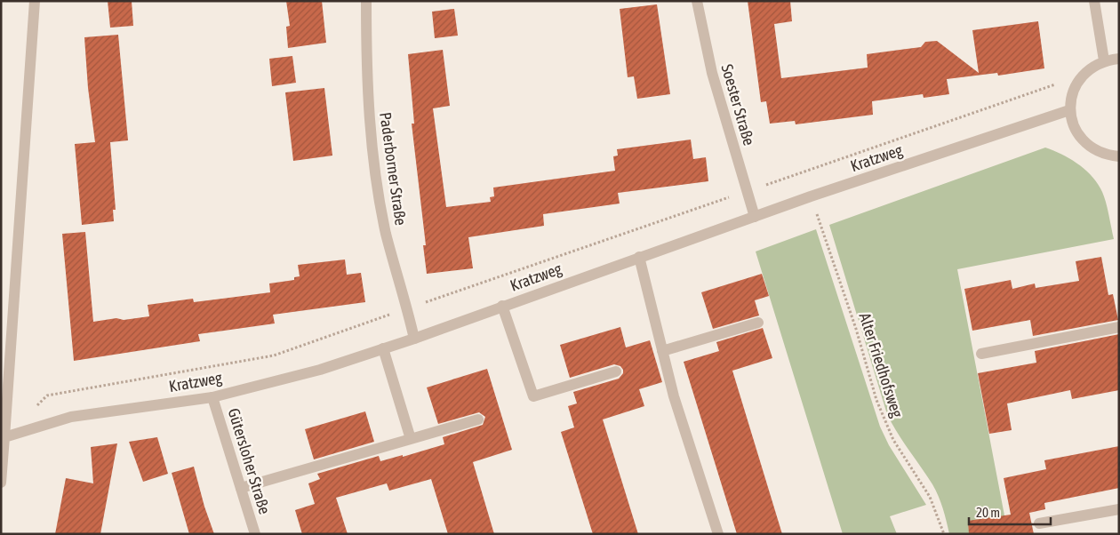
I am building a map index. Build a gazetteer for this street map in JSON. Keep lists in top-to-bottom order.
{
  "streets": {
    "street": [
      "Soester Straße",
      "Kratzweg",
      "Paderborner Straße",
      "Gütersloher Straße"
    ],
    "path": ["Alter Friedhofsweg"]
  },
  "crossings": [
    ["Soester Straße", "Kratzweg"],
    ["Kratzweg", "Paderborner Straße"],
    ["Kratzweg", "Alter Friedhofsweg"],
    ["Kratzweg", "Gütersloher Straße"]
  ],
  "scale_bar": "20 m"
}
